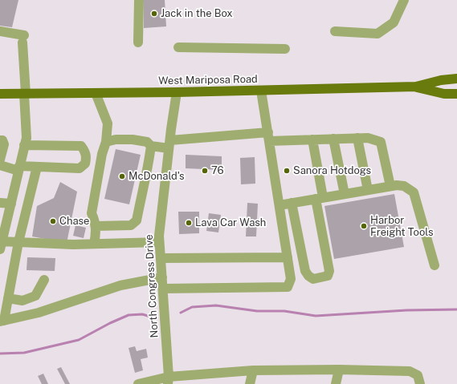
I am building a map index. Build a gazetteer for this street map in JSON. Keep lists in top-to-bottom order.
{
  "streets": {
    "main road": ["West Mariposa Road"],
    "street": ["North Congress Drive"]
  },
  "crossings": [
    ["West Mariposa Road", "North Congress Drive"]
  ],
  "places": [
    "Jack in the Box",
    "76",
    "Sanora Hotdogs",
    "McDonald's",
    "Chase",
    "Lava Car Wash",
    "Harbor Freight Tools"
  ]
}
